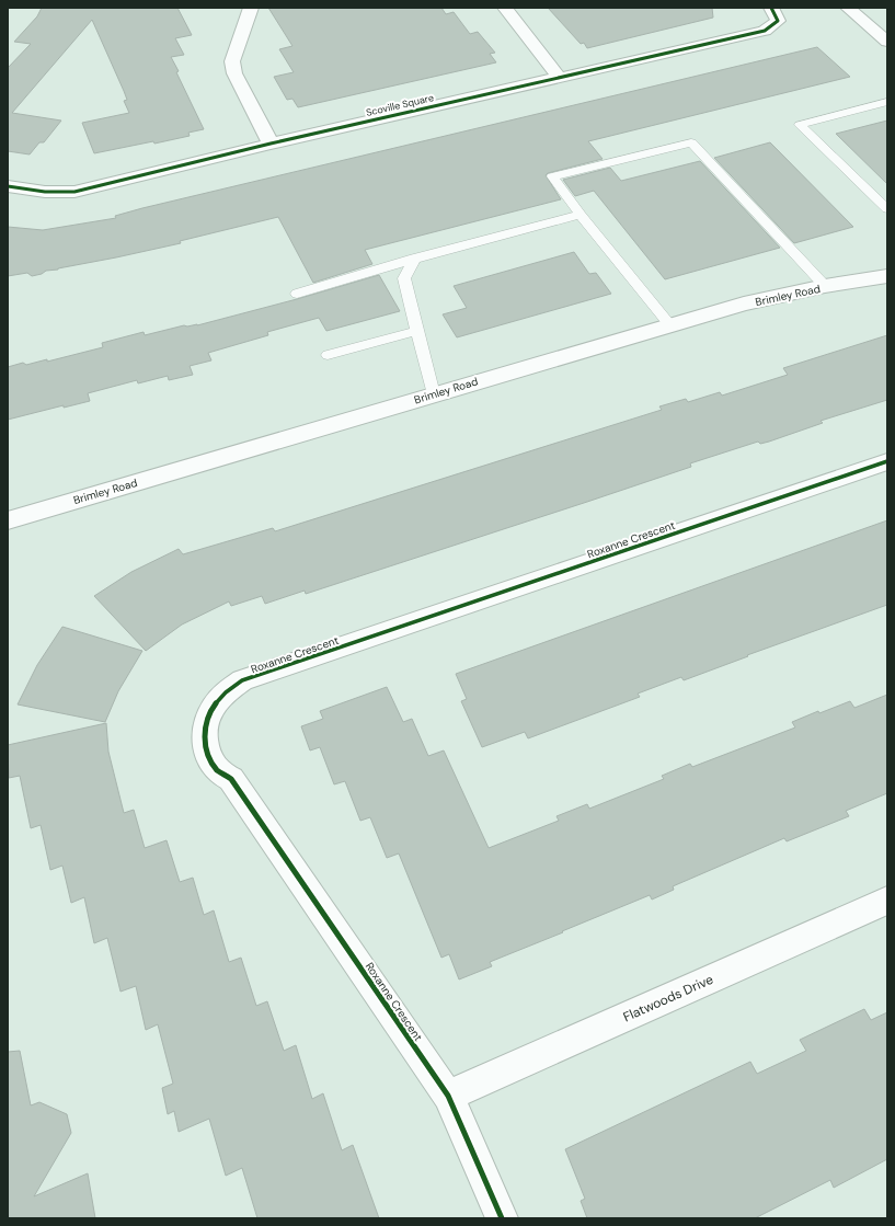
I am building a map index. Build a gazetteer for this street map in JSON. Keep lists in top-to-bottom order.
{
  "streets": {
    "street": [
      "Scoville Square",
      "Brimley Road",
      "Roxanne Crescent",
      "Flatwoods Drive"
    ]
  },
  "crossings": [
    ["Roxanne Crescent", "Flatwoods Drive"]
  ]
}
